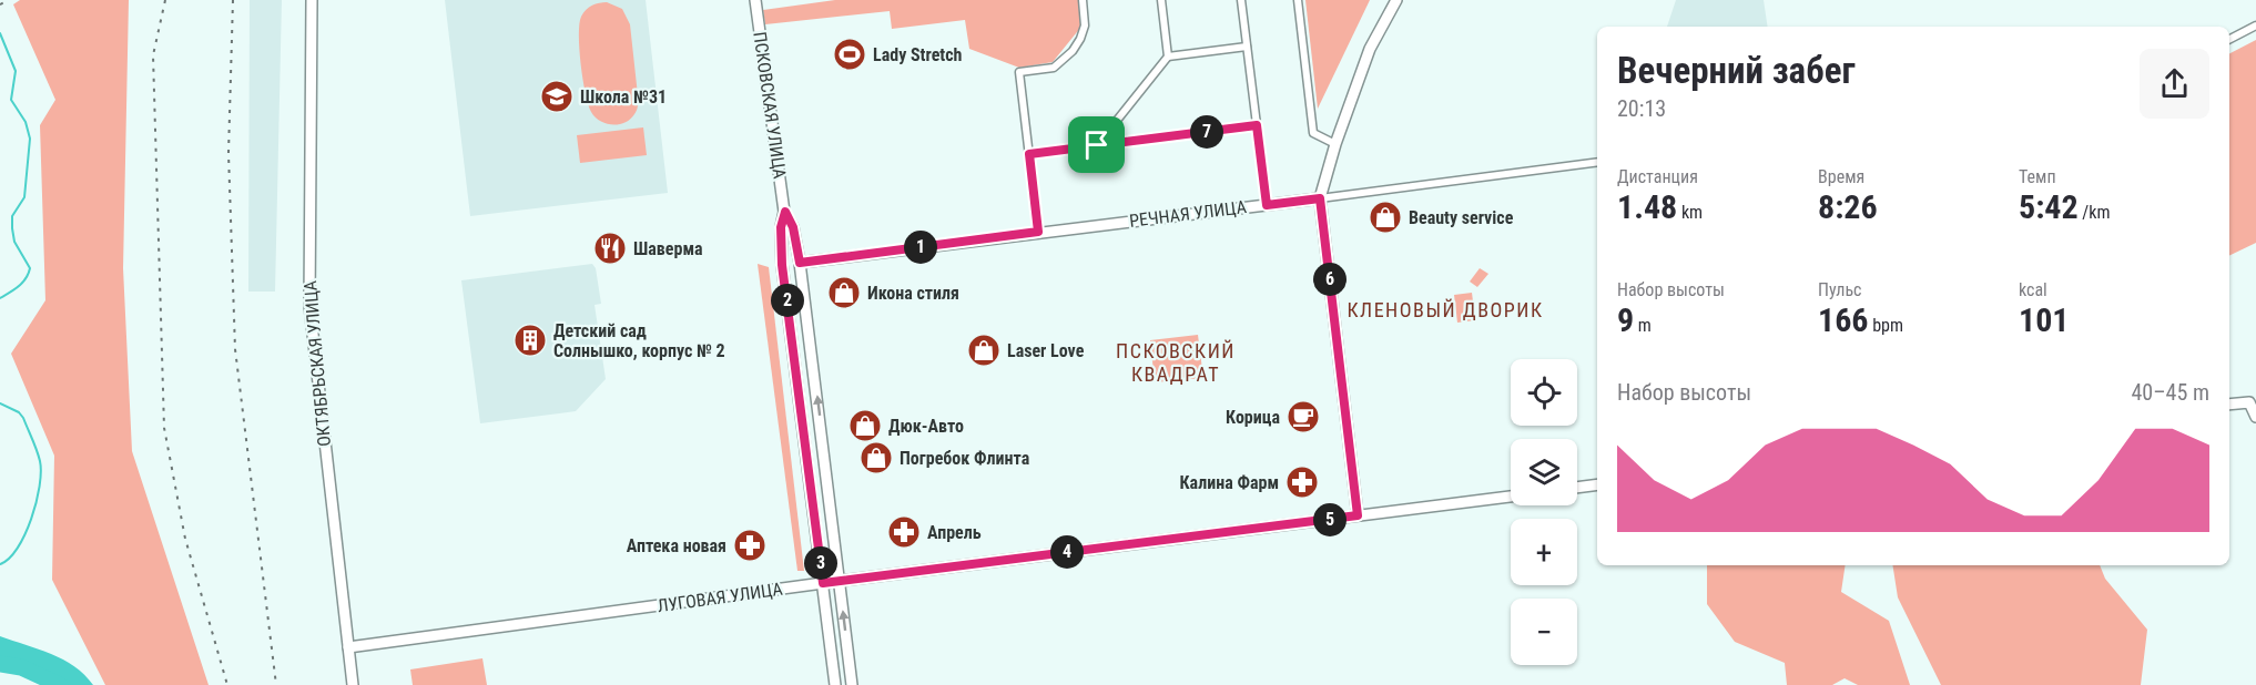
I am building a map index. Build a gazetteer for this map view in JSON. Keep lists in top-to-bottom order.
{
  "streets": {
    "main road": [
      "ПСКОВСКАЯ УЛИЦА",
      "РЕЧНАЯ УЛИЦА",
      "ОКТЯБРЬСКАЯ УЛИЦА",
      "ЛУГОВАЯ УЛИЦА"
    ]
  },
  "crossings": [
    ["ПСКОВСКАЯ УЛИЦА", "РЕЧНАЯ УЛИЦА"],
    ["ПСКОВСКАЯ УЛИЦА", "ЛУГОВАЯ УЛИЦА"],
    ["ОКТЯБРЬСКАЯ УЛИЦА", "ЛУГОВАЯ УЛИЦА"]
  ],
  "districts": ["КЛЕНОВЫЙ ДВОРИК", "ПСКОВСКИЙ КВАДРАТ"],
  "places": {
    "sports": ["Lady Stretch"],
    "school or university": ["Школа №31"],
    "shop": [
      "Beauty service",
      "Икона стиля",
      "Laser Love",
      "Дюк-Авто",
      "Погребок Флинта"
    ],
    "restaurant": ["Шаверма"],
    "building": ["Детский сад Солнышко, корпус № 2"],
    "cafe": ["Корица"],
    "pharmacy": ["Калина Фарм", "Апрель", "Аптека новая"]
  },
  "page": {
    "heading": ["Вечерний забег", "20:13"],
    "pins": [
      "7",
      "1",
      "6",
      "2",
      "5",
      "4",
      "3"
    ],
    "stats": [
      ["Дистанция", "1.48 km"],
      ["Время", "8:26"],
      ["Темп", "5:42 /km"],
      ["Набор высоты", "9 m"],
      ["Пульс", "166 bpm"],
      ["kcal", "101"]
    ],
    "map_buttons": ["+", "−"],
    "chart": ["Набор высоты", "40–45 m"]
  }
}
